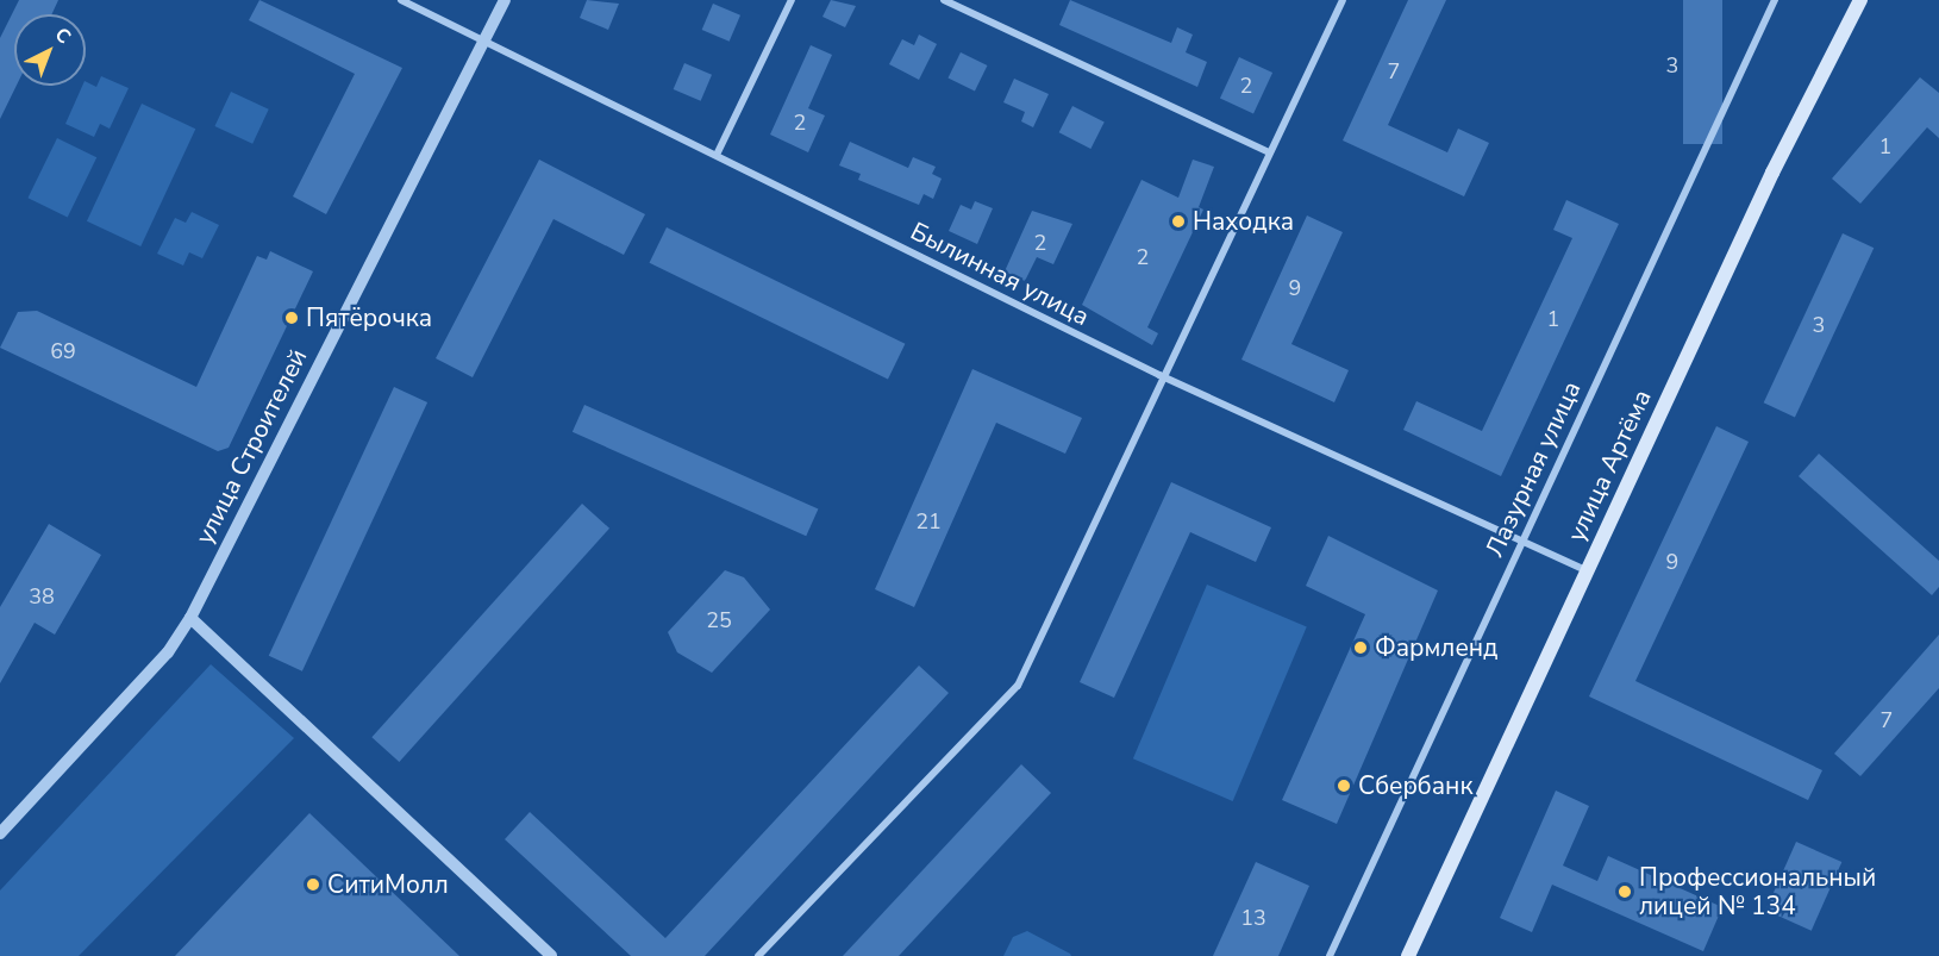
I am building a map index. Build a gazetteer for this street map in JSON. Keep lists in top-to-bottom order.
{
  "streets": {
    "main road": ["улица Артёма"],
    "street": ["Былинная улица", "улица Строителей", "Лазурная улица"]
  },
  "crossings": [
    ["Былинная улица", "улица Строителей"],
    ["Былинная улица", "улица Артёма"],
    ["Былинная улица", "Лазурная улица"]
  ],
  "places": [
    "Находка",
    "Пятёрочка",
    "Фармленд",
    "Сбербанк",
    "СитиМолл",
    "Профессиональный лицей № 134"
  ],
  "house_numbers": [
    "3",
    "7",
    "2",
    "2",
    "1",
    "2",
    "2",
    "9",
    "1",
    "3",
    "69",
    "21",
    "9",
    "38",
    "25",
    "7",
    "13"
  ],
  "north": "top right"
}
